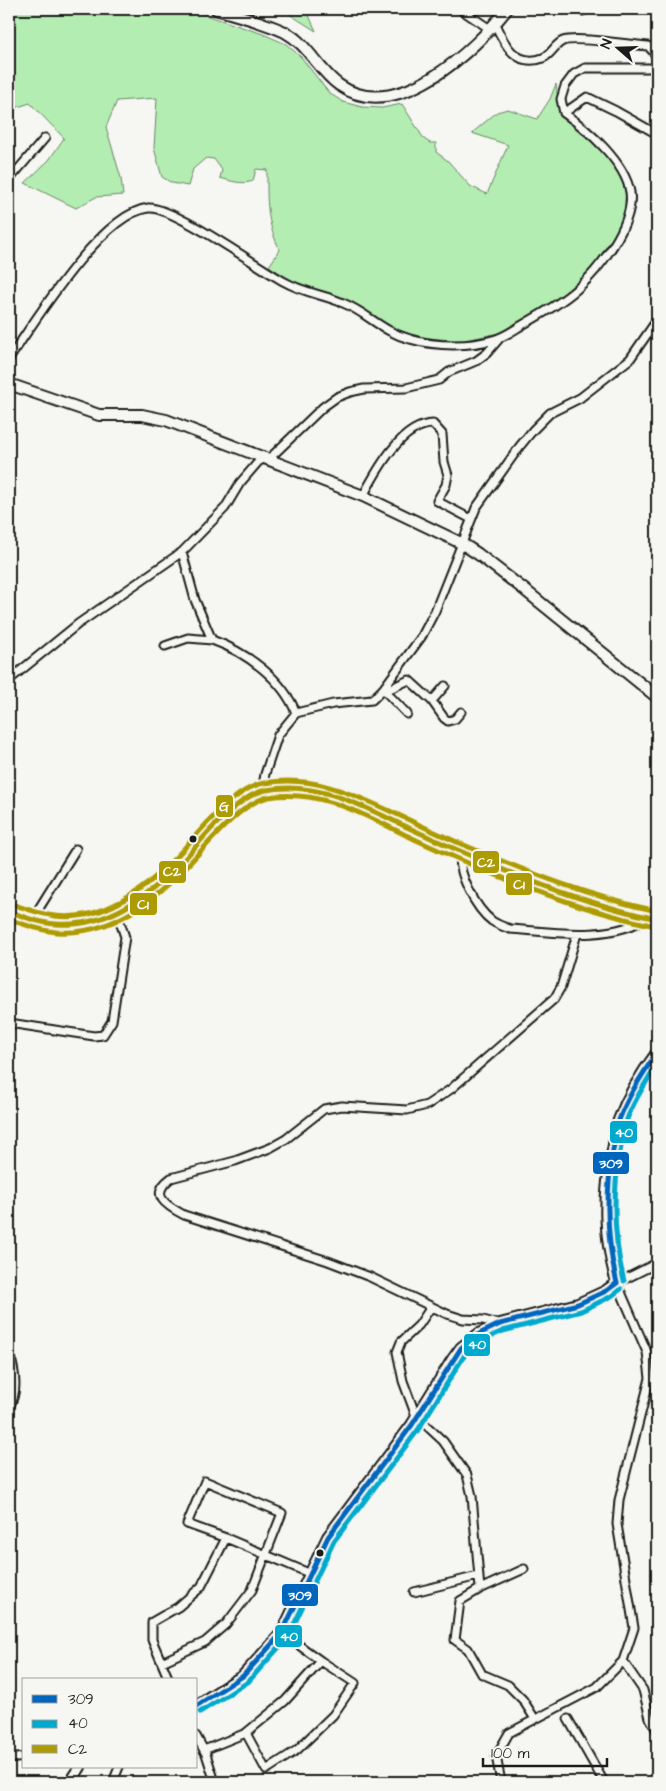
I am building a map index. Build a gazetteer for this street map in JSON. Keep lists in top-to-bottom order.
{
  "lines": [
    "transit line G",
    "transit line C2",
    "transit line C1",
    "transit line 309",
    "transit line 40"
  ],
  "legend": ["309", "40", "C2"],
  "scale_bar": "100 m",
  "north": "left"
}
